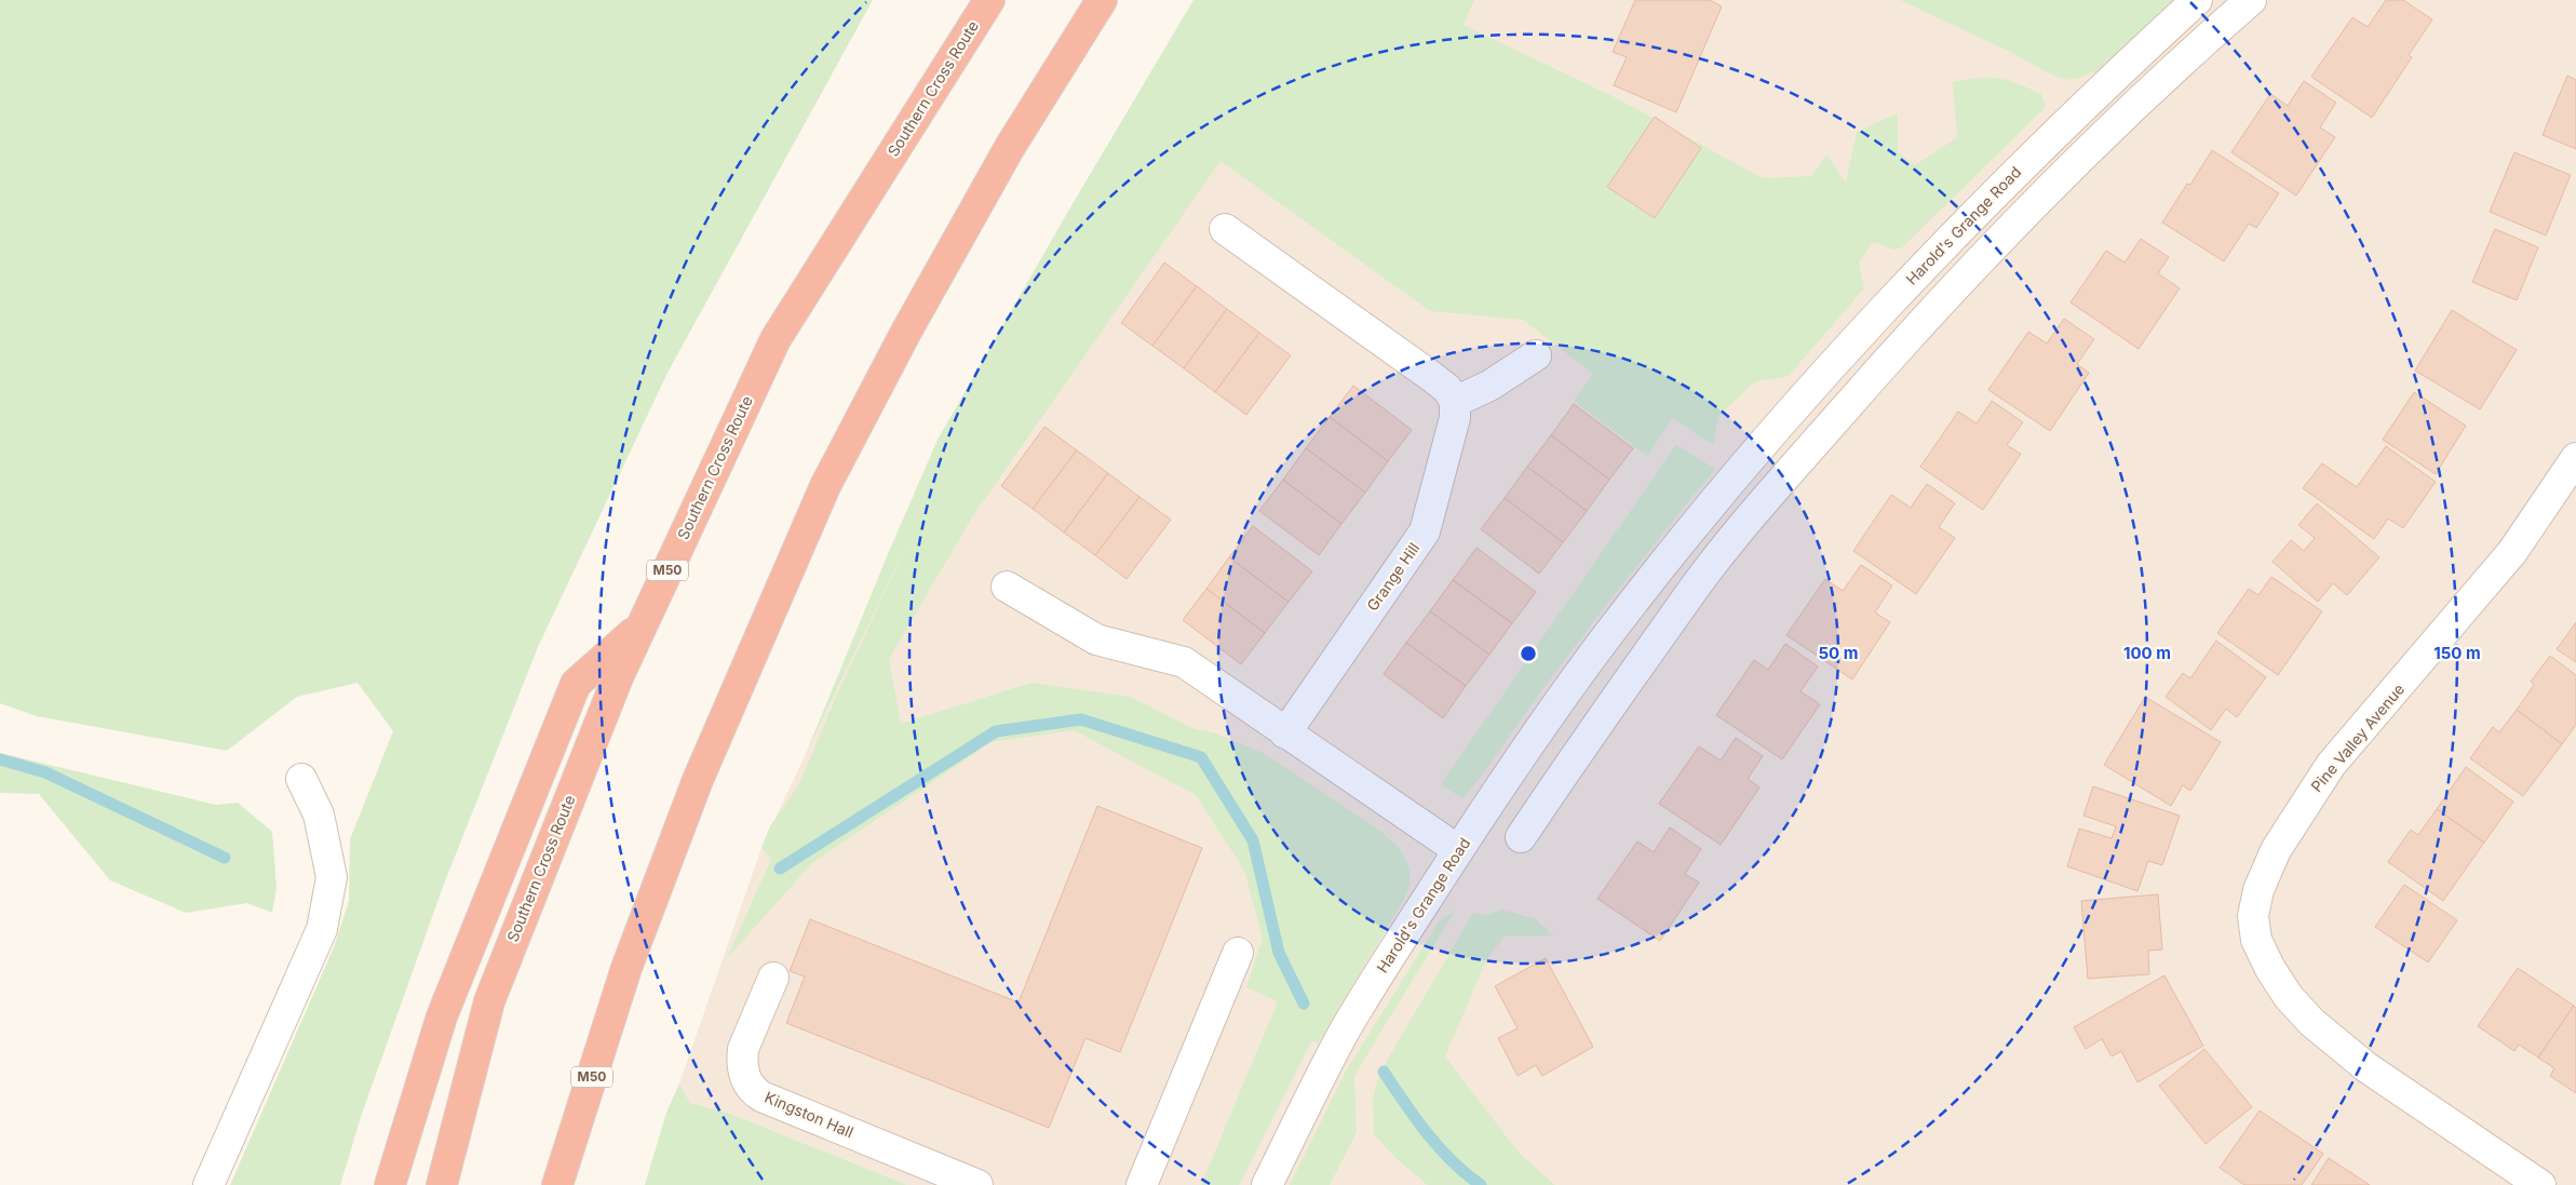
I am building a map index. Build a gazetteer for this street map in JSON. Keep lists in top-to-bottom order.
{
  "streets": {
    "highway": ["Southern Cross Route", "M50"],
    "street": [
      "Harold's Grange Road",
      "Grange Hill",
      "Pine Valley Avenue",
      "Kingston Hall"
    ]
  },
  "rings": ["50 m", "100 m", "150 m"]
}
